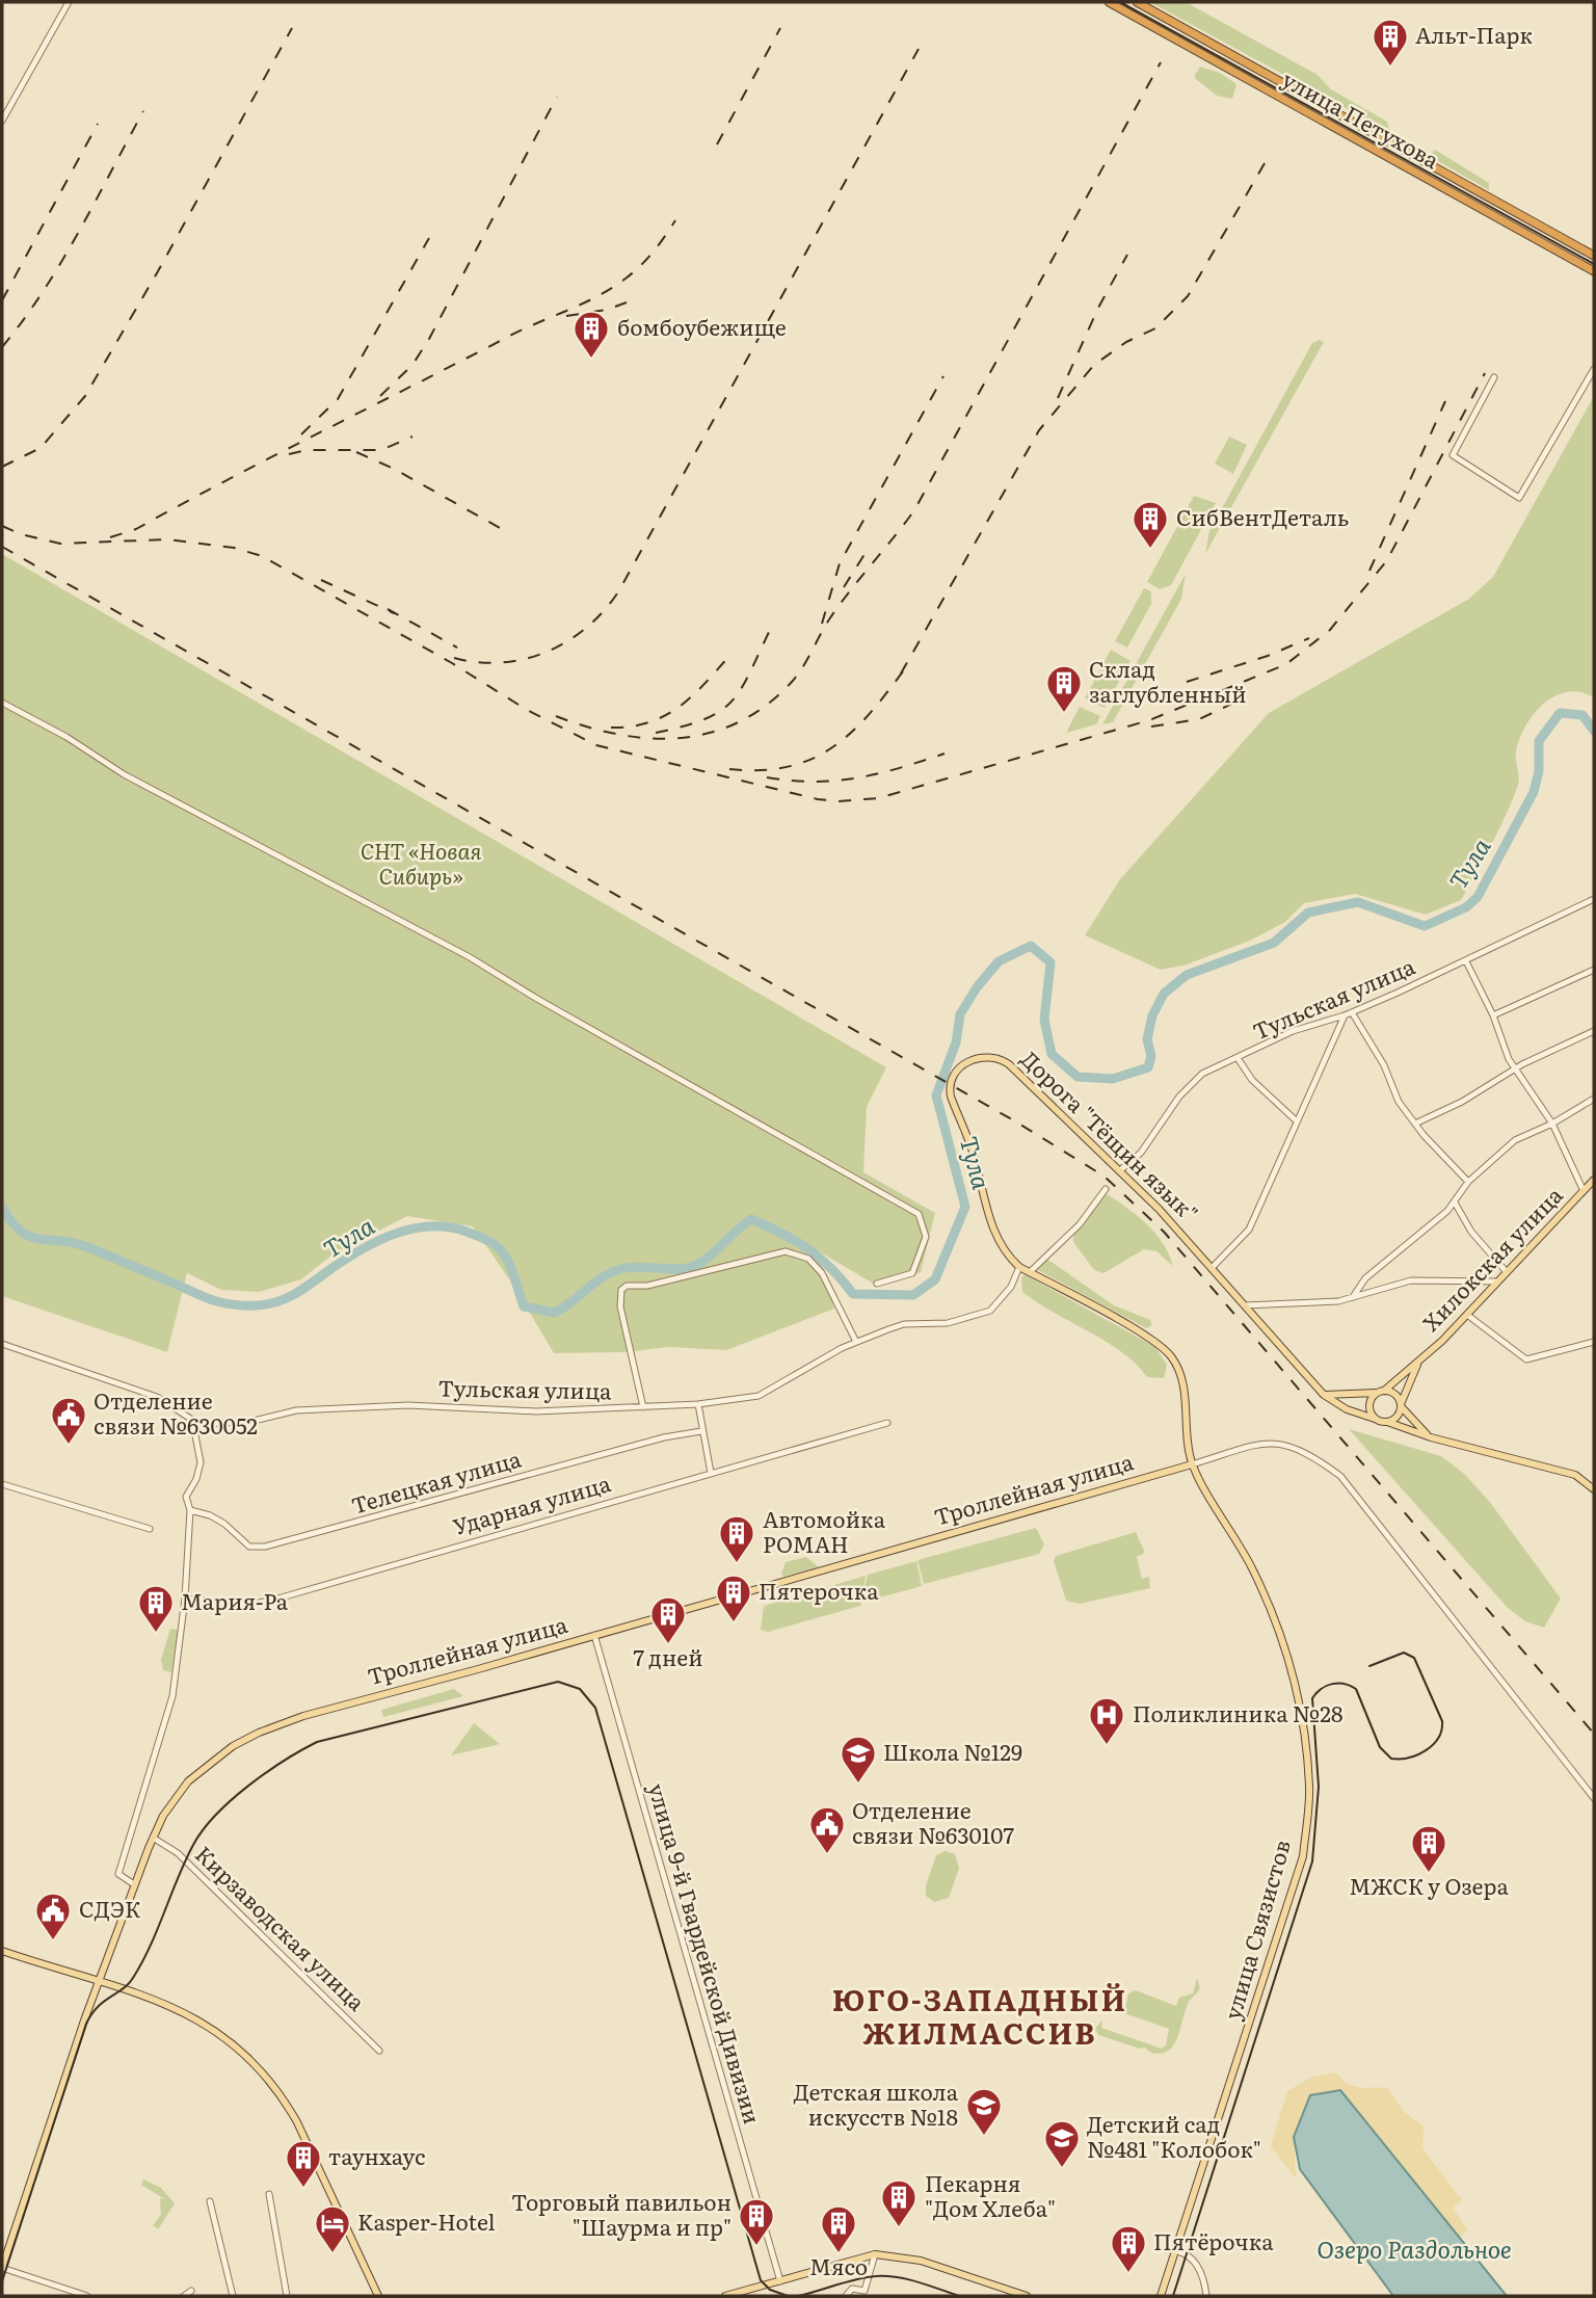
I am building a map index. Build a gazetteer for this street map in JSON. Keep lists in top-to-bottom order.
{
  "streets": {
    "highway": ["улица Петухова"],
    "main road": [
      "Дорога \"Тёщин язык\"",
      "Хилокская улица",
      "Троллейная улица",
      "улица Связистов"
    ],
    "street": [
      "Тульская улица",
      "Телецкая улица",
      "Ударная улица",
      "Кирзаводская улица",
      "улица 9-й Гвардейской Дивизии"
    ]
  },
  "crossings": [
    ["Тульская улица", "Дорога \"Тёщин язык\""],
    ["Дорога \"Тёщин язык\"", "Троллейная улица"],
    ["Дорога \"Тёщин язык\"", "улица Связистов"],
    ["Троллейная улица", "Кирзаводская улица"],
    ["Троллейная улица", "улица Связистов"],
    ["Троллейная улица", "улица 9-й Гвардейской Дивизии"]
  ],
  "districts": ["ЮГО-ЗАПАДНЫЙ ЖИЛМАССИВ"],
  "water": ["Тула", "Озеро Раздольное"],
  "parks": ["СНТ «Новая Сибирь»"],
  "places": {
    "building": [
      "Альт-Парк",
      "бомбоубежище",
      "СибВентДеталь",
      "Склад заглубленный",
      "Автомойка РОМАН",
      "Пятерочка",
      "Мария-Ра",
      "7 дней",
      "МЖСК у Озера",
      "таунхаус",
      "Пекарня \"Дом Хлеба\"",
      "Торговый павильон \"Шаурма и пр\"",
      "Мясо",
      "Пятёрочка"
    ],
    "public building": ["Отделение связи №630052", "Отделение связи №630107", "СДЭК"],
    "hospital": ["Поликлиника №28"],
    "school or university": ["Школа №129", "Детская школа искусств №18", "Детский сад №481 \"Колобок\""],
    "hotel": ["Kasper-Hotel"]
  }
}
